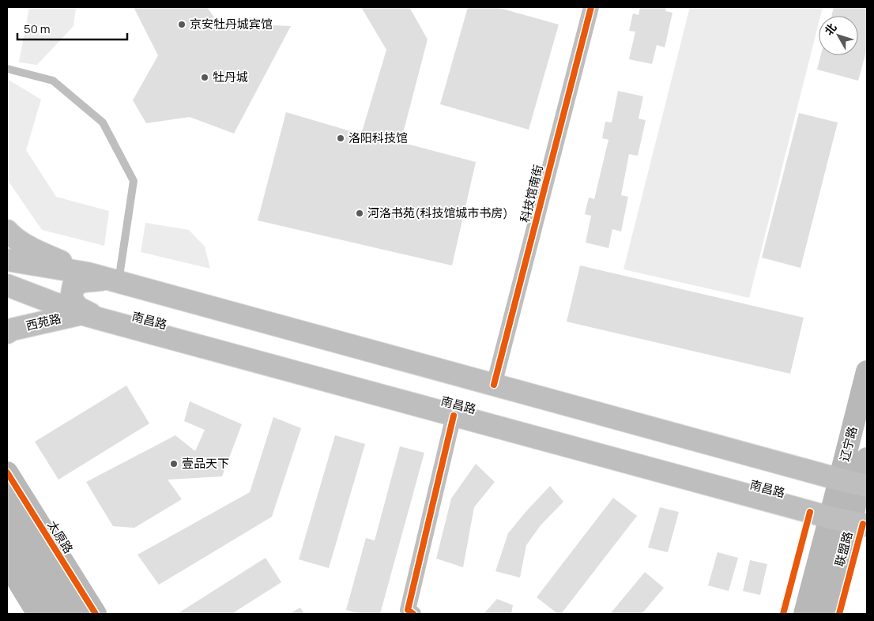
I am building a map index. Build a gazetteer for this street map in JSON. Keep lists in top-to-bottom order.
{
  "streets": {
    "main road": [
      "南昌路",
      "西苑路",
      "辽宁路",
      "太原路",
      "联盟路"
    ],
    "street": ["科技馆南街"]
  },
  "crossings": [
    ["南昌路", "西苑路"],
    ["南昌路", "辽宁路"],
    ["南昌路", "联盟路"],
    ["辽宁路", "联盟路"]
  ],
  "places": [
    "京安牡丹城宾馆",
    "牡丹城",
    "洛阳科技馆",
    "河洛书苑(科技馆城市书房)",
    "壹品天下"
  ],
  "scale_bar": "50 m",
  "north": "top left"
}
